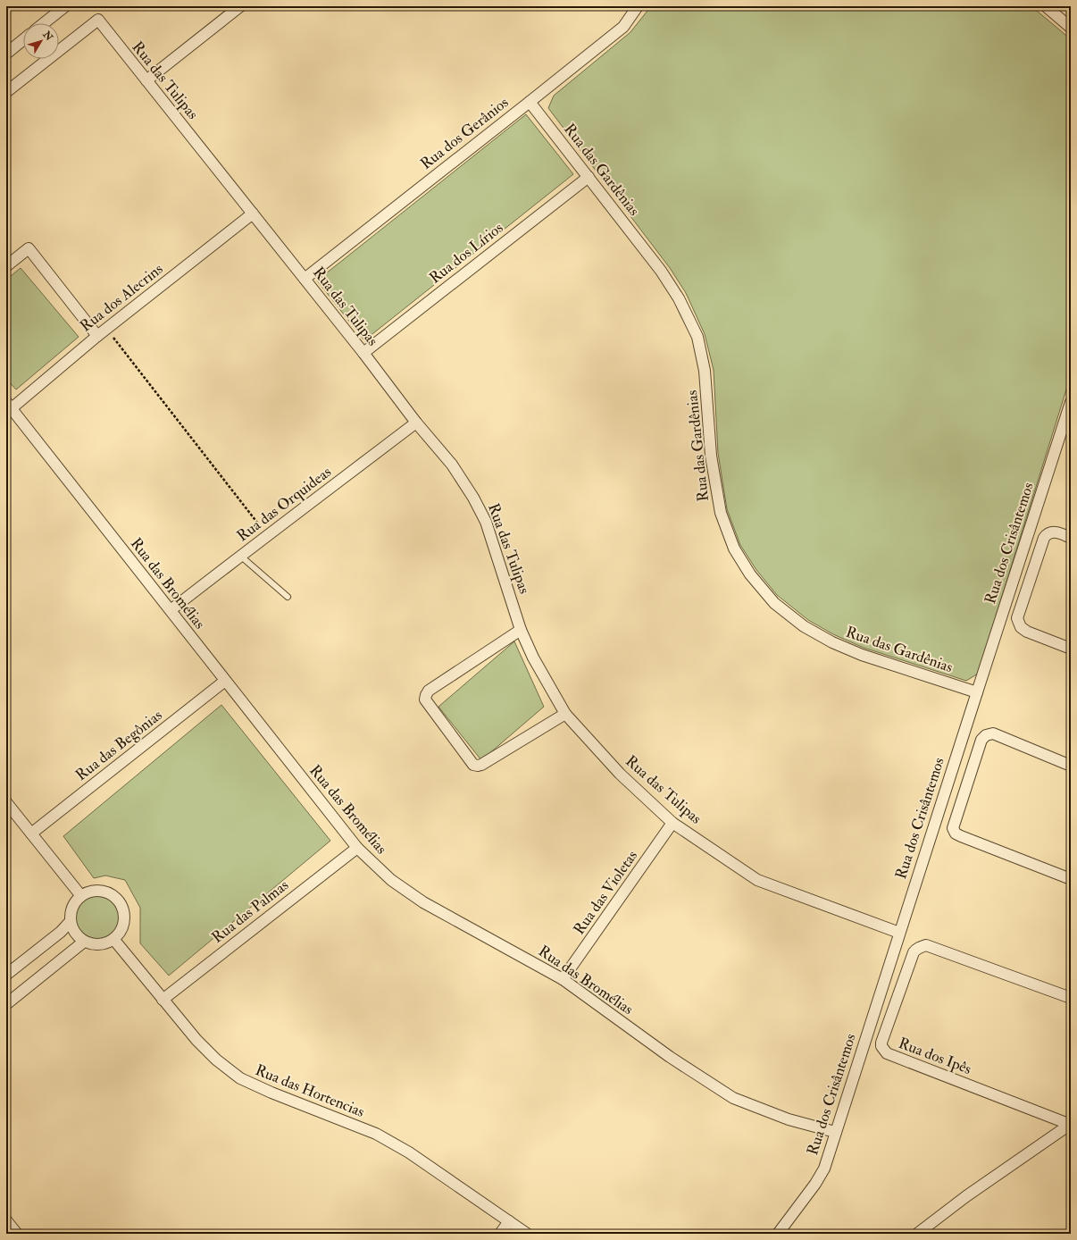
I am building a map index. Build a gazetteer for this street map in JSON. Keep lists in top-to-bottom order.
{
  "streets": {
    "street": [
      "Rua das Tulipas",
      "Rua dos Gerânios",
      "Rua das Gardênias",
      "Rua dos Lírios",
      "Rua dos Alecrins",
      "Rua das Orquideas",
      "Rua dos Crisântemos",
      "Rua das Bromélias",
      "Rua das Begônias",
      "Rua das Violetas",
      "Rua das Palmas",
      "Rua dos Ipês",
      "Rua das Hortencias"
    ]
  },
  "crossings": [
    ["Rua das Tulipas", "Rua dos Gerânios"],
    ["Rua das Tulipas", "Rua dos Lírios"],
    ["Rua das Tulipas", "Rua dos Alecrins"],
    ["Rua das Tulipas", "Rua das Orquideas"],
    ["Rua das Tulipas", "Rua dos Crisântemos"],
    ["Rua das Tulipas", "Rua das Violetas"],
    ["Rua dos Gerânios", "Rua das Gardênias"],
    ["Rua das Gardênias", "Rua dos Lírios"],
    ["Rua das Gardênias", "Rua dos Crisântemos"],
    ["Rua dos Alecrins", "Rua das Bromélias"],
    ["Rua das Orquideas", "Rua das Bromélias"],
    ["Rua dos Crisântemos", "Rua das Bromélias"],
    ["Rua das Bromélias", "Rua das Begônias"],
    ["Rua das Bromélias", "Rua das Violetas"],
    ["Rua das Bromélias", "Rua das Palmas"],
    ["Rua das Palmas", "Rua das Hortencias"]
  ],
  "north": "top right"
}
